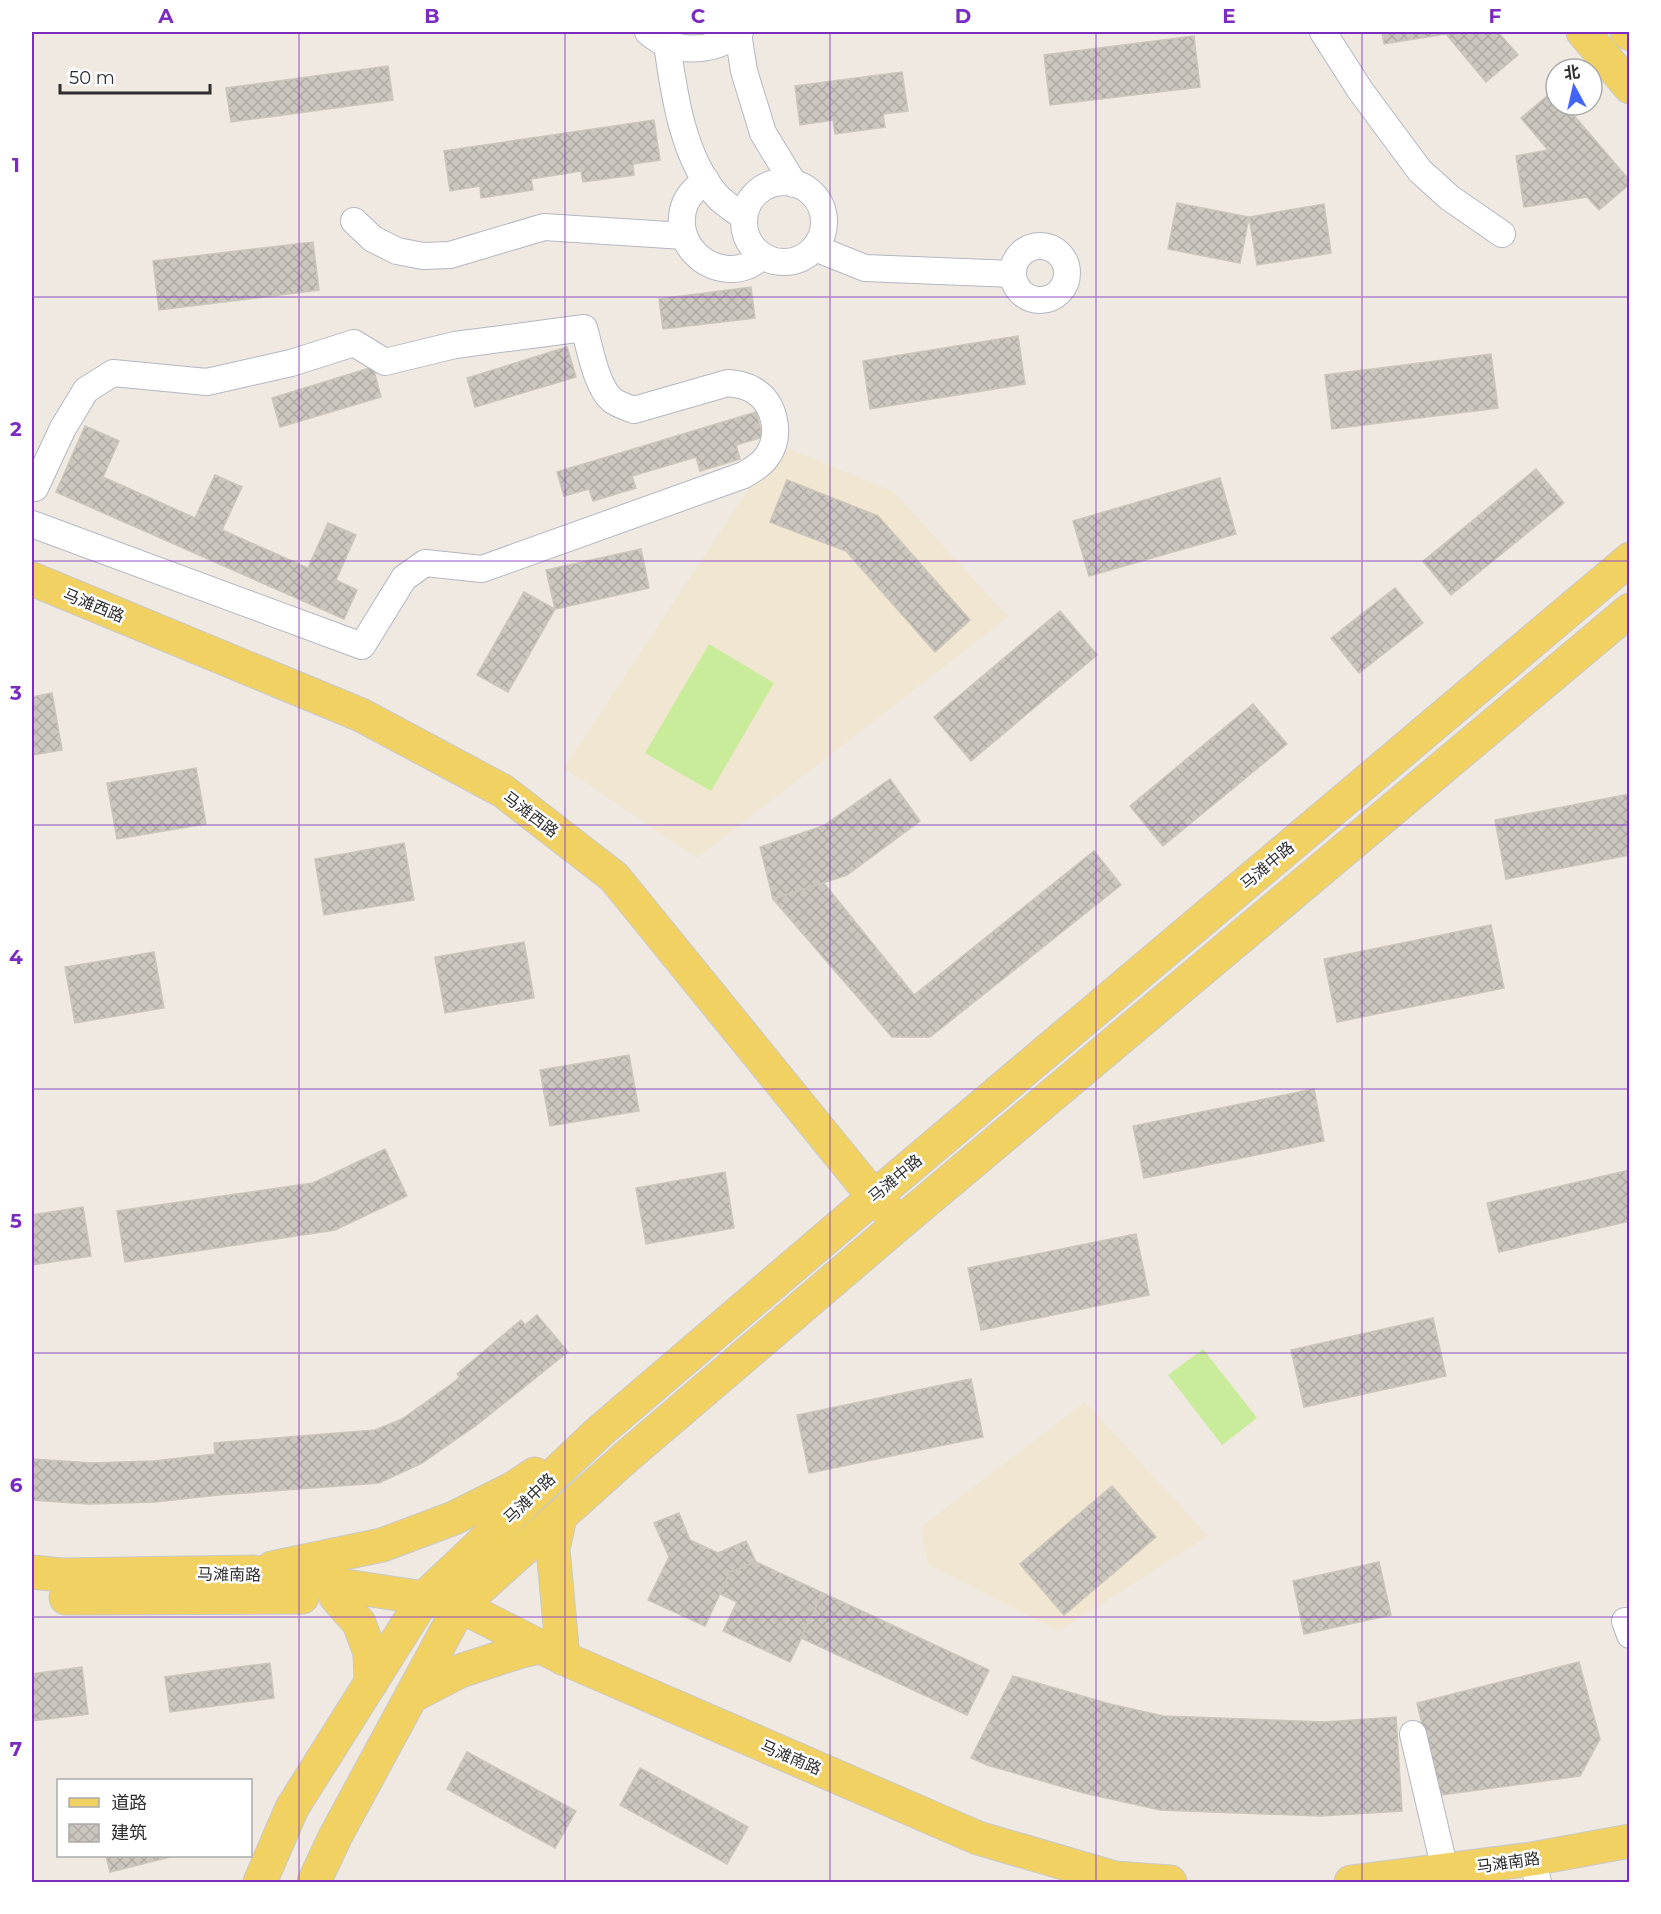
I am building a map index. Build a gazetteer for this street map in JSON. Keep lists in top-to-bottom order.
{
  "streets": {
    "main road": ["马滩西路", "马滩中路", "马滩南路"]
  },
  "crossings": [
    ["马滩西路", "马滩中路"],
    ["马滩中路", "马滩南路"]
  ],
  "legend": ["道路", "建筑"],
  "scale_bar": "50 m",
  "north": "top",
  "grid": {
    "columns": [
      "A",
      "B",
      "C",
      "D",
      "E",
      "F"
    ],
    "rows": [
      "1",
      "2",
      "3",
      "4",
      "5",
      "6",
      "7"
    ]
  }
}
